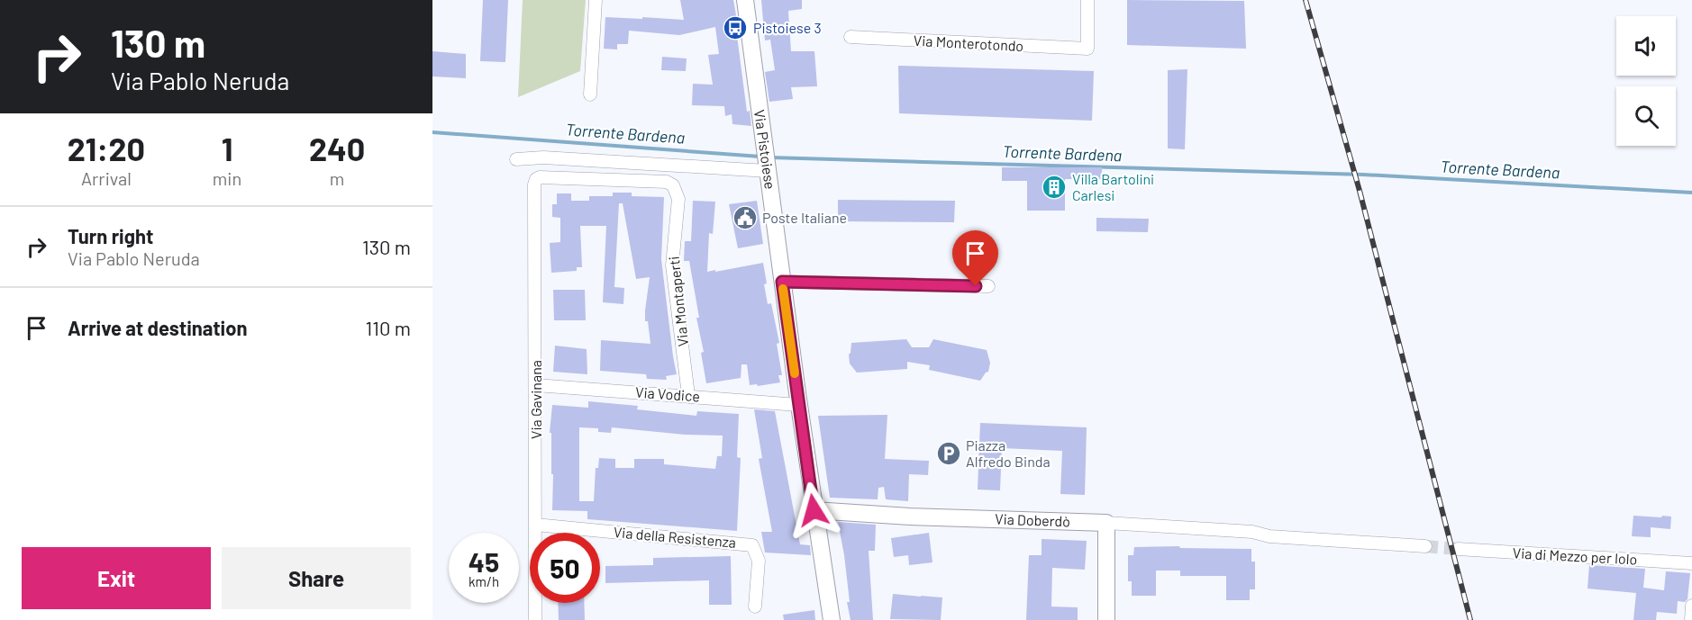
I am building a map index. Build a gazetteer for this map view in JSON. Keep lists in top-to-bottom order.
{
  "streets": {
    "main road": ["Via Pistoiese", "Via Doberdò"],
    "street": [
      "Via Monterotondo",
      "Via Montaperti",
      "Via Vodice",
      "Via Gavinana",
      "Via della Resistenza",
      "Via di Mezzo per Iolo"
    ]
  },
  "crossings": [
    ["Via Pistoiese", "Via Vodice"],
    ["Via Pistoiese", "Via Doberdò"],
    ["Via Montaperti", "Via Vodice"],
    ["Via Montaperti", "Via Gavinana"],
    ["Via Vodice", "Via Gavinana"],
    ["Via Gavinana", "Via della Resistenza"]
  ],
  "water": ["Torrente Bardena"],
  "places": {
    "bus stop": ["Pistoiese 3"],
    "building": ["Villa Bartolini Carlesi"],
    "public building": ["Poste Italiane"],
    "parking": ["Piazza Alfredo Binda"]
  },
  "page": {
    "turn": ["130 m", "Via Pablo Neruda"],
    "eta": [
      "21:20",
      "Arrival",
      "1",
      "min",
      "240",
      "m"
    ],
    "list": [
      {
        "name": "Turn right",
        "note": "Via Pablo Neruda",
        "value": "130 m"
      },
      {
        "name": "Arrive at destination",
        "value": "110 m"
      }
    ],
    "speed": "45 km/h",
    "limit": "50",
    "buttons": ["Exit", "Share"]
  }
}
